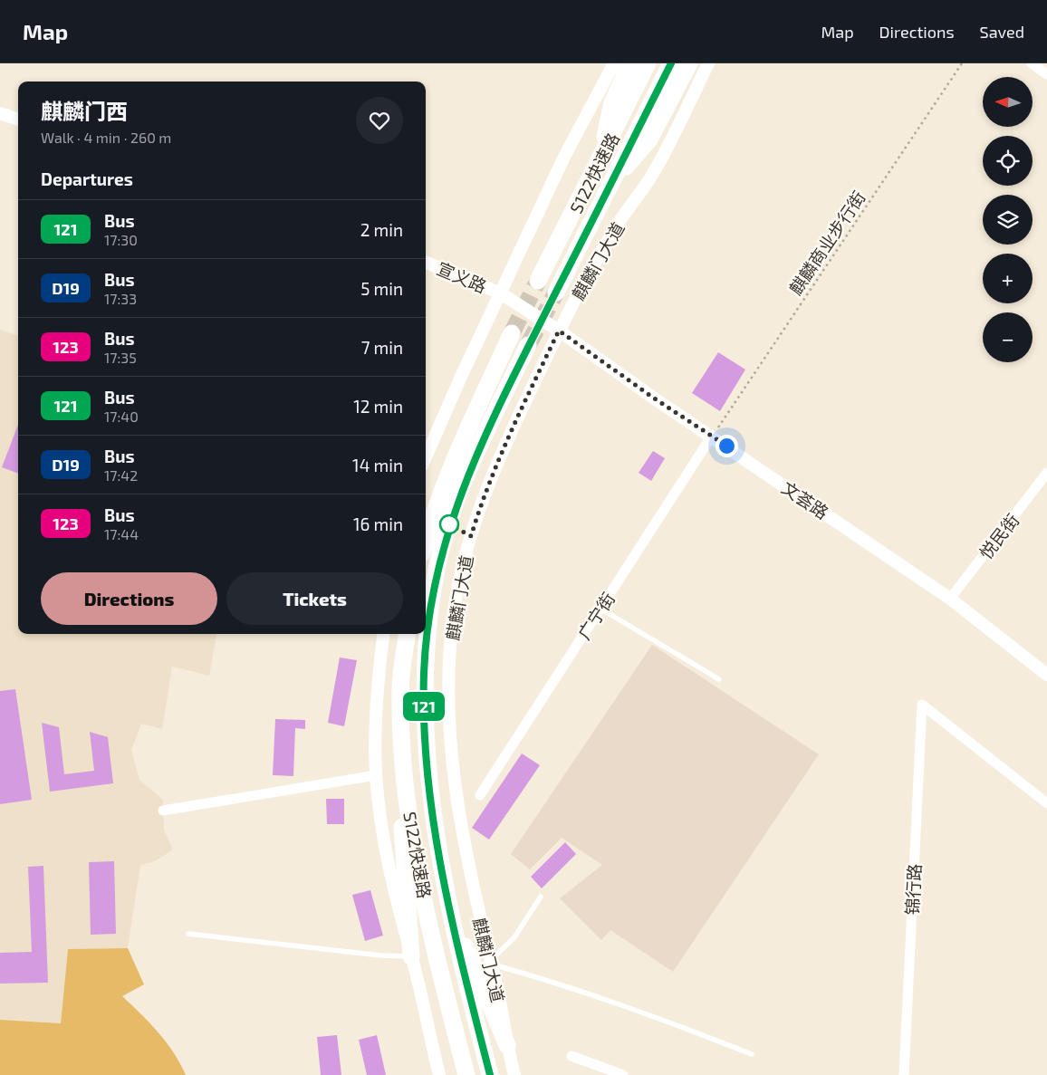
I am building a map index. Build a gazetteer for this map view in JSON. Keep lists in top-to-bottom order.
{
  "streets": {
    "highway": ["S122快速路"],
    "street": [
      "麒麟门大道",
      "宣义路",
      "文荟路",
      "悦民街",
      "广宁街",
      "锦行路"
    ],
    "path": ["麒麟商业步行街"]
  },
  "crossings": [
    ["麒麟商业步行街", "文荟路"],
    ["麒麟商业步行街", "广宁街"],
    ["麒麟门大道", "宣义路"],
    ["麒麟门大道", "文荟路"],
    ["宣义路", "文荟路"],
    ["文荟路", "悦民街"],
    ["文荟路", "广宁街"]
  ],
  "lines": ["bus line 121"],
  "north": "left",
  "page": {
    "header": "Map",
    "nav": ["Map", "Directions", "Saved"],
    "on_map": "121",
    "map_buttons": ["+", "−"],
    "heading": [
      ["麒麟门西", "Walk · 4 min · 260 m"],
      "Departures"
    ],
    "list": [
      {
        "mark": "121",
        "name": "Bus",
        "note": "17:30",
        "value": "2 min"
      },
      {
        "mark": "D19",
        "name": "Bus",
        "note": "17:33",
        "value": "5 min"
      },
      {
        "mark": "123",
        "name": "Bus",
        "note": "17:35",
        "value": "7 min"
      },
      {
        "mark": "121",
        "name": "Bus",
        "note": "17:40",
        "value": "12 min"
      },
      {
        "mark": "D19",
        "name": "Bus",
        "note": "17:42",
        "value": "14 min"
      },
      {
        "mark": "123",
        "name": "Bus",
        "note": "17:44",
        "value": "16 min"
      }
    ],
    "buttons": ["Directions", "Tickets"]
  }
}
